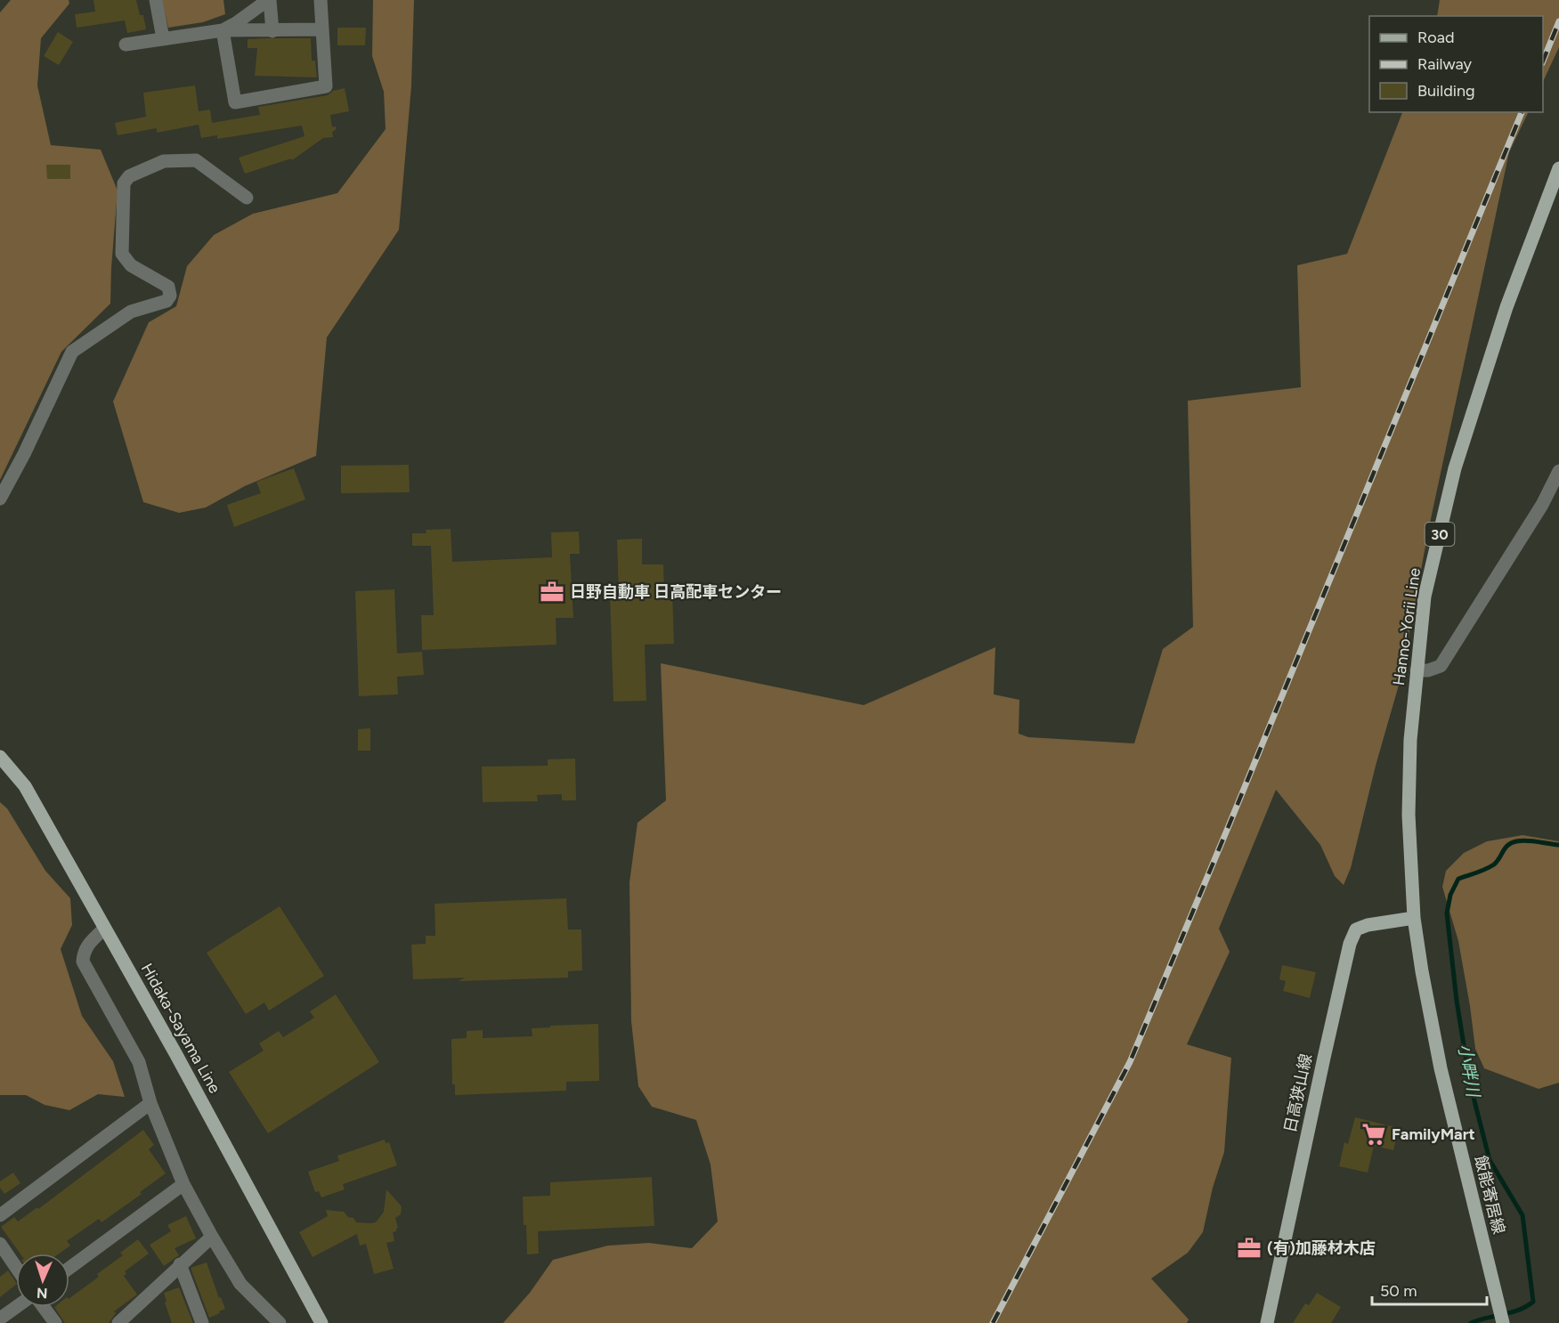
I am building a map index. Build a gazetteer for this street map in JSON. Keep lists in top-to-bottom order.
{
  "streets": {
    "main road": [
      "30",
      "Hanno-Yorii Line",
      "Hidaka-Sayama Line",
      "日高狭山線",
      "飯能寄居線"
    ]
  },
  "crossings": [
    ["Hanno-Yorii Line", "日高狭山線"],
    ["Hanno-Yorii Line", "飯能寄居線"],
    ["日高狭山線", "飯能寄居線"]
  ],
  "water": ["小畔川"],
  "places": {
    "office": ["日野自動車 日高配車センター", "(有)加藤材木店"],
    "supermarket": ["FamilyMart"]
  },
  "legend": ["Road", "Railway", "Building"],
  "scale_bar": "50 m",
  "north": "bottom"
}
